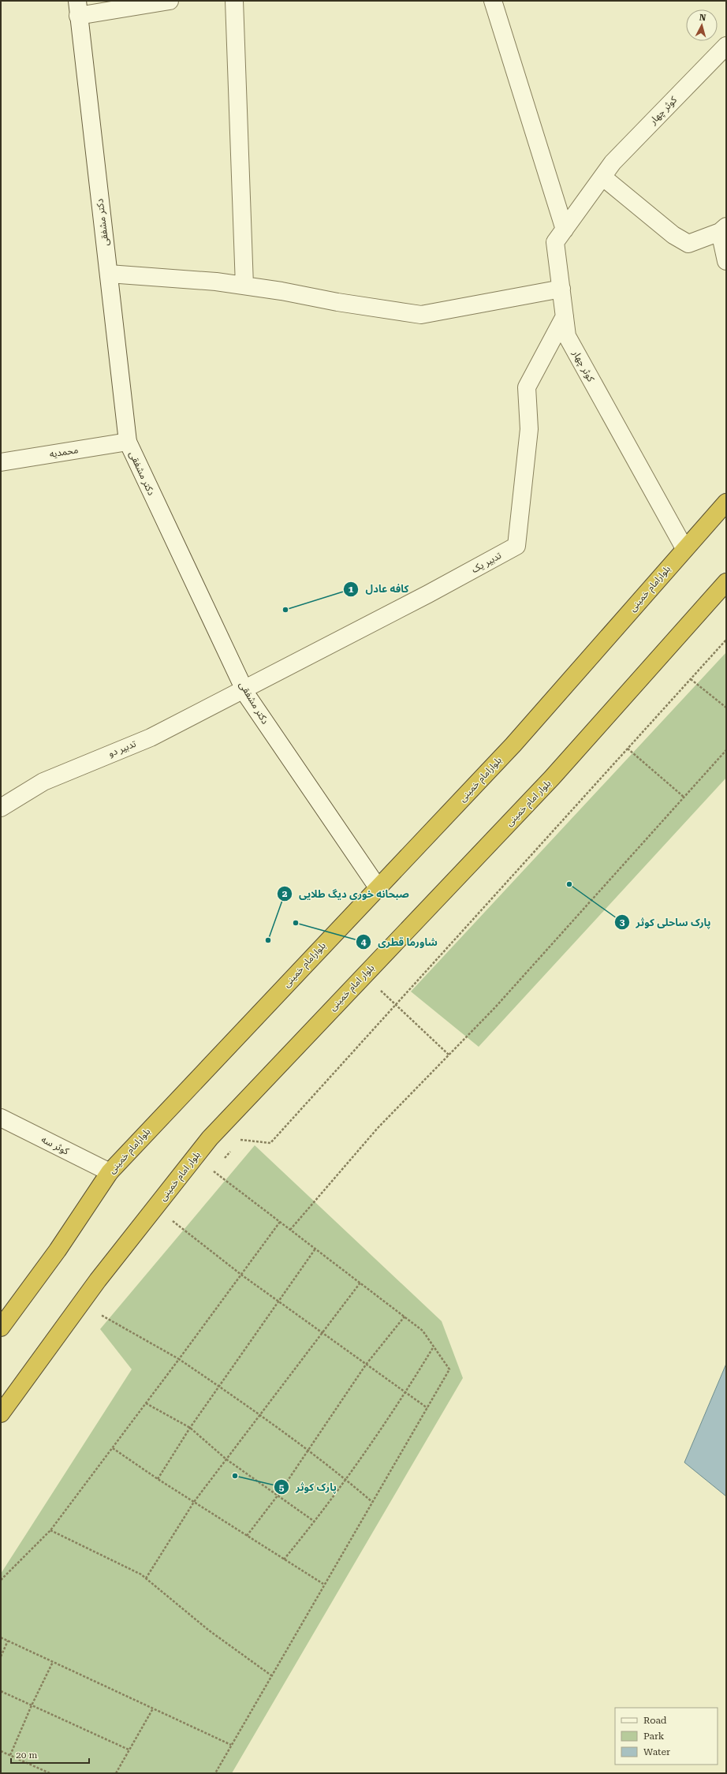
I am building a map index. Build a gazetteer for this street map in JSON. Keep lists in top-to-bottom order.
{
  "streets": {
    "highway": ["بلوارامام خمینی", "بلوار امام خمینی"],
    "street": [
      "کوثر چهار",
      "دکتر مشفقی",
      "محمدیه",
      "تدبیر یک",
      "تدبیر دو",
      "کوثر سه"
    ]
  },
  "crossings": [
    ["کوثر چهار", "تدبیر یک"],
    ["کوثر چهار", "بلوارامام خمینی"],
    ["دکتر مشفقی", "محمدیه"],
    ["دکتر مشفقی", "تدبیر یک"],
    ["دکتر مشفقی", "بلوارامام خمینی"],
    ["دکتر مشفقی", "تدبیر دو"],
    ["تدبیر یک", "تدبیر دو"],
    ["بلوارامام خمینی", "کوثر سه"]
  ],
  "places": [
    "کافه عادل",
    "پارک ساحلی کوثر",
    "شاورما قطری",
    "صبحانه خوری دیگ طلایی",
    "پارک کوثر"
  ],
  "legend": ["Road", "Park", "Water"],
  "scale_bar": "20 m",
  "north": "top"
}
